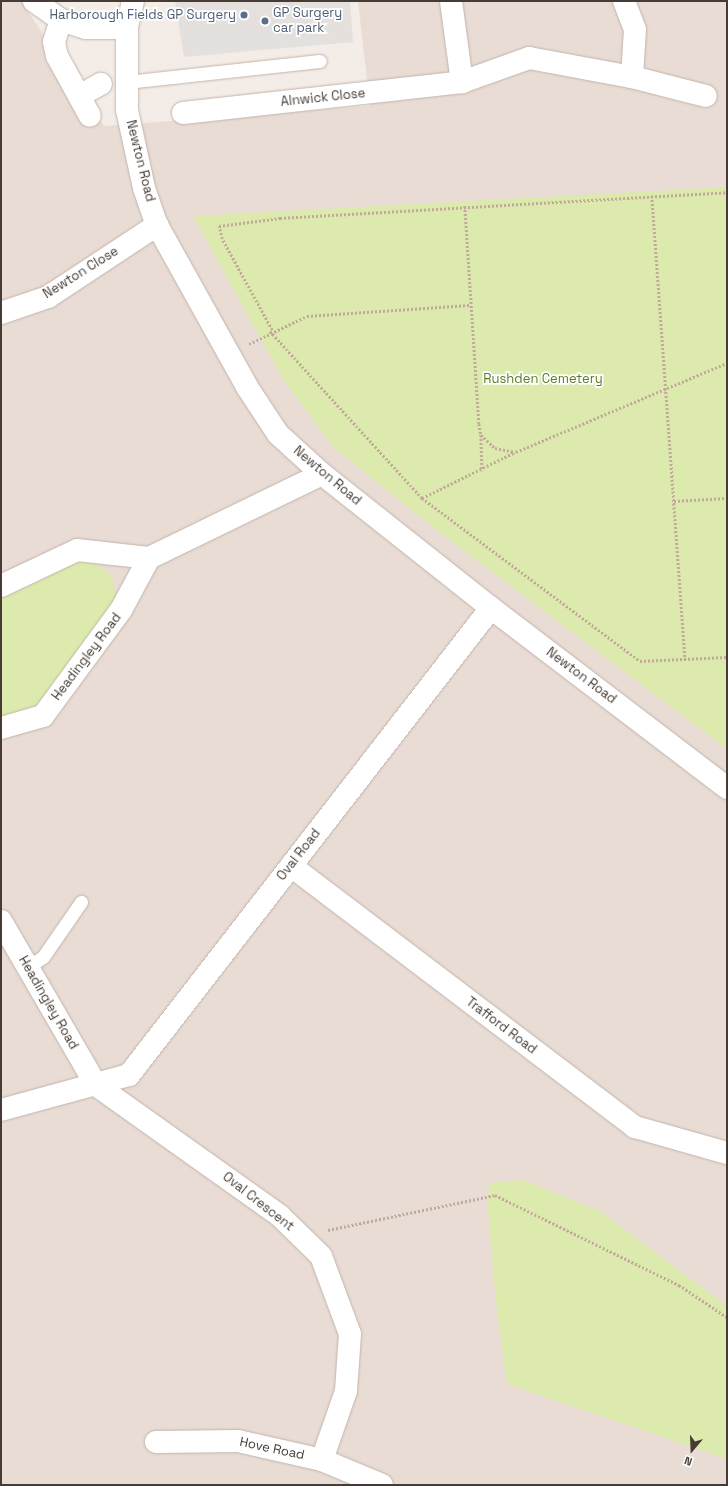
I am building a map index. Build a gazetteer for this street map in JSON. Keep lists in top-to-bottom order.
{
  "streets": {
    "street": [
      "Alnwick Close",
      "Newton Road",
      "Newton Close",
      "Headingley Road",
      "Oval Road",
      "Trafford Road",
      "Oval Crescent",
      "Hove Road"
    ]
  },
  "crossings": [
    ["Newton Road", "Newton Close"],
    ["Newton Road", "Oval Road"],
    ["Headingley Road", "Oval Road"],
    ["Headingley Road", "Oval Crescent"],
    ["Oval Road", "Trafford Road"],
    ["Oval Road", "Oval Crescent"],
    ["Oval Crescent", "Hove Road"]
  ],
  "parks": ["Rushden Cemetery"],
  "places": ["Harborough Fields GP Surgery", "GP Surgery car park"],
  "north": "bottom"
}
